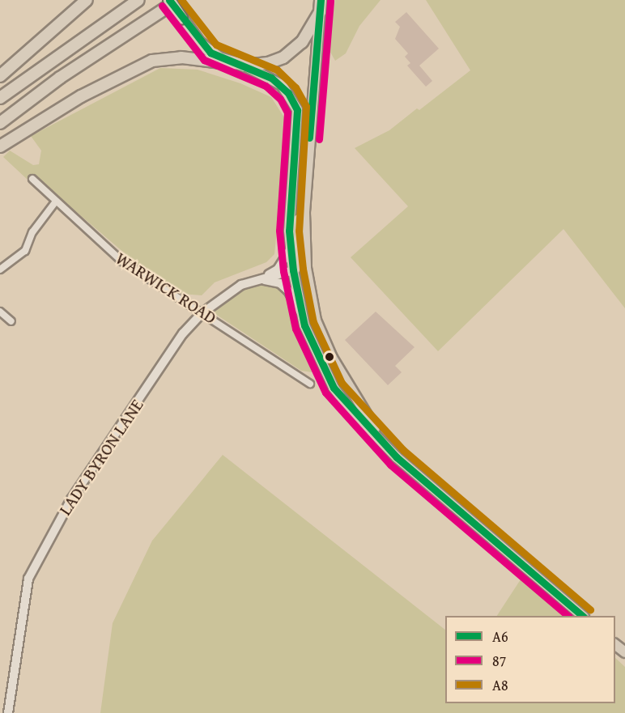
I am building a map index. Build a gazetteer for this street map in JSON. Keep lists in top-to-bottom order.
{
  "streets": {
    "street": ["WARWICK ROAD", "LADY BYRON LANE"]
  },
  "crossings": [
    ["WARWICK ROAD", "LADY BYRON LANE"]
  ],
  "lines": ["transit line A6", "transit line A8", "transit line 87"],
  "legend": ["A6", "87", "A8"]
}
